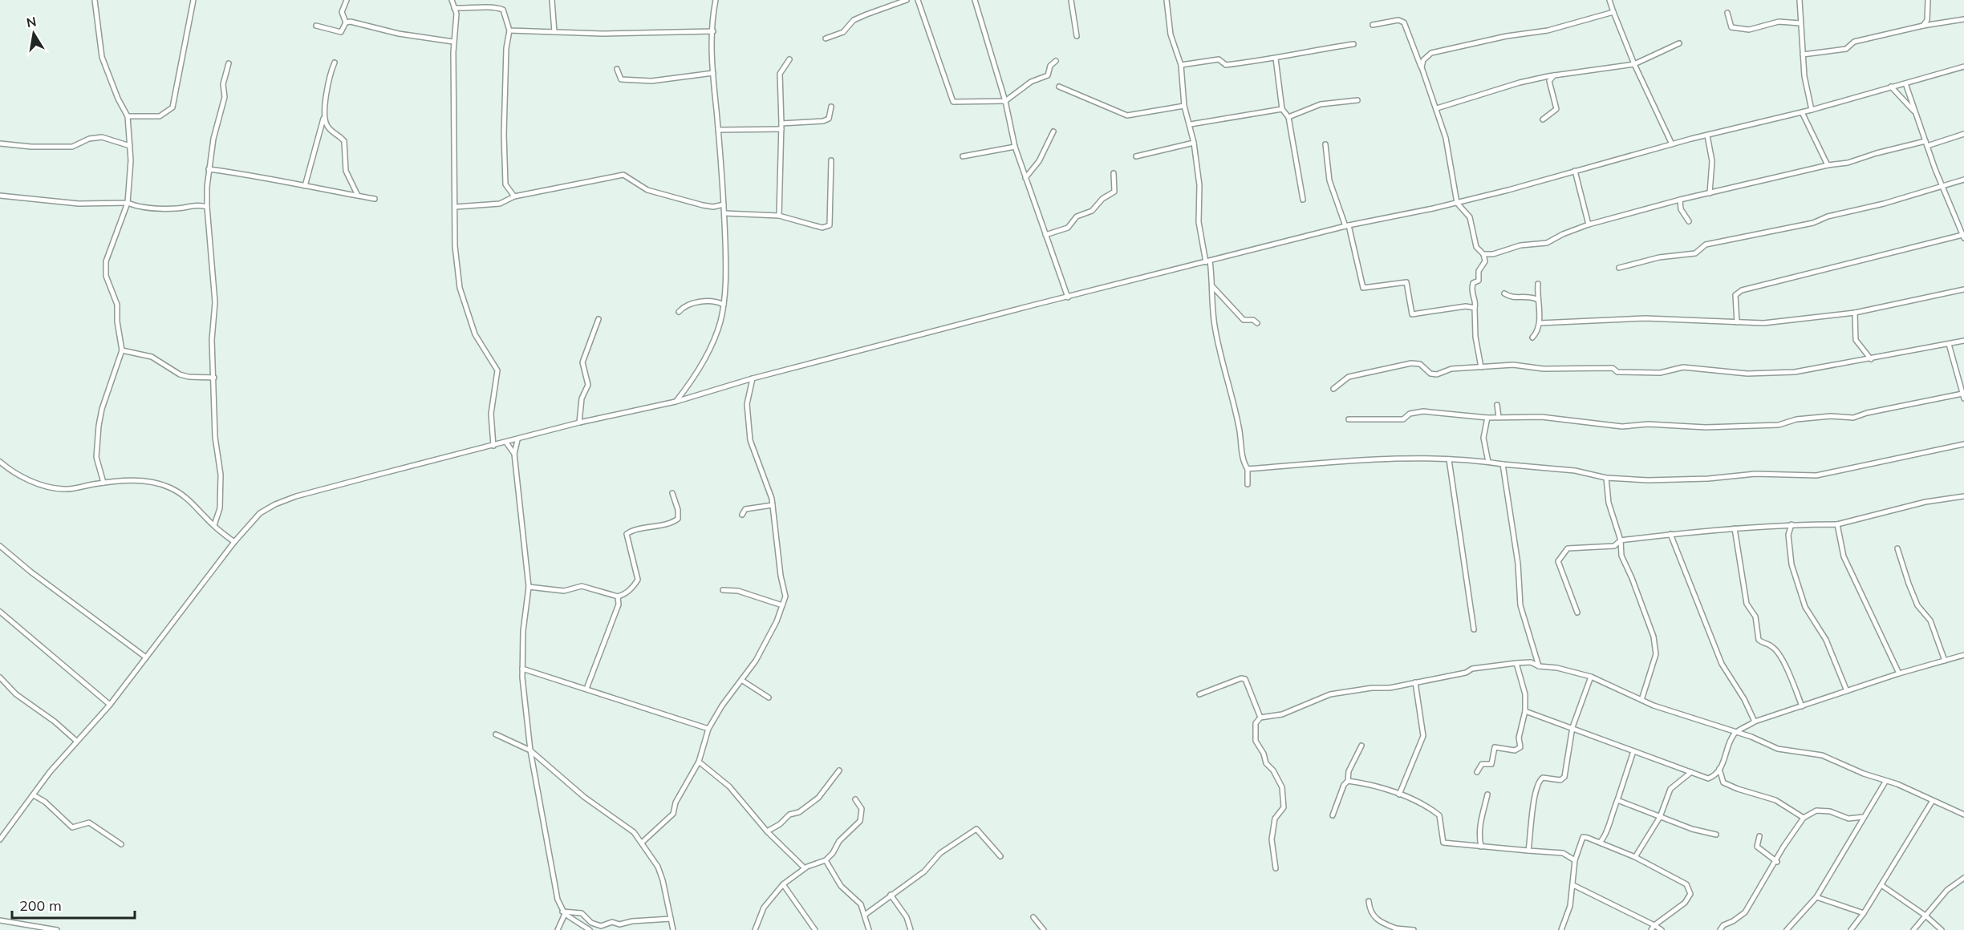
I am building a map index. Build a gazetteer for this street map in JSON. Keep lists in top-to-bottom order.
{
  "scale_bar": "200 m",
  "north": "top"
}
